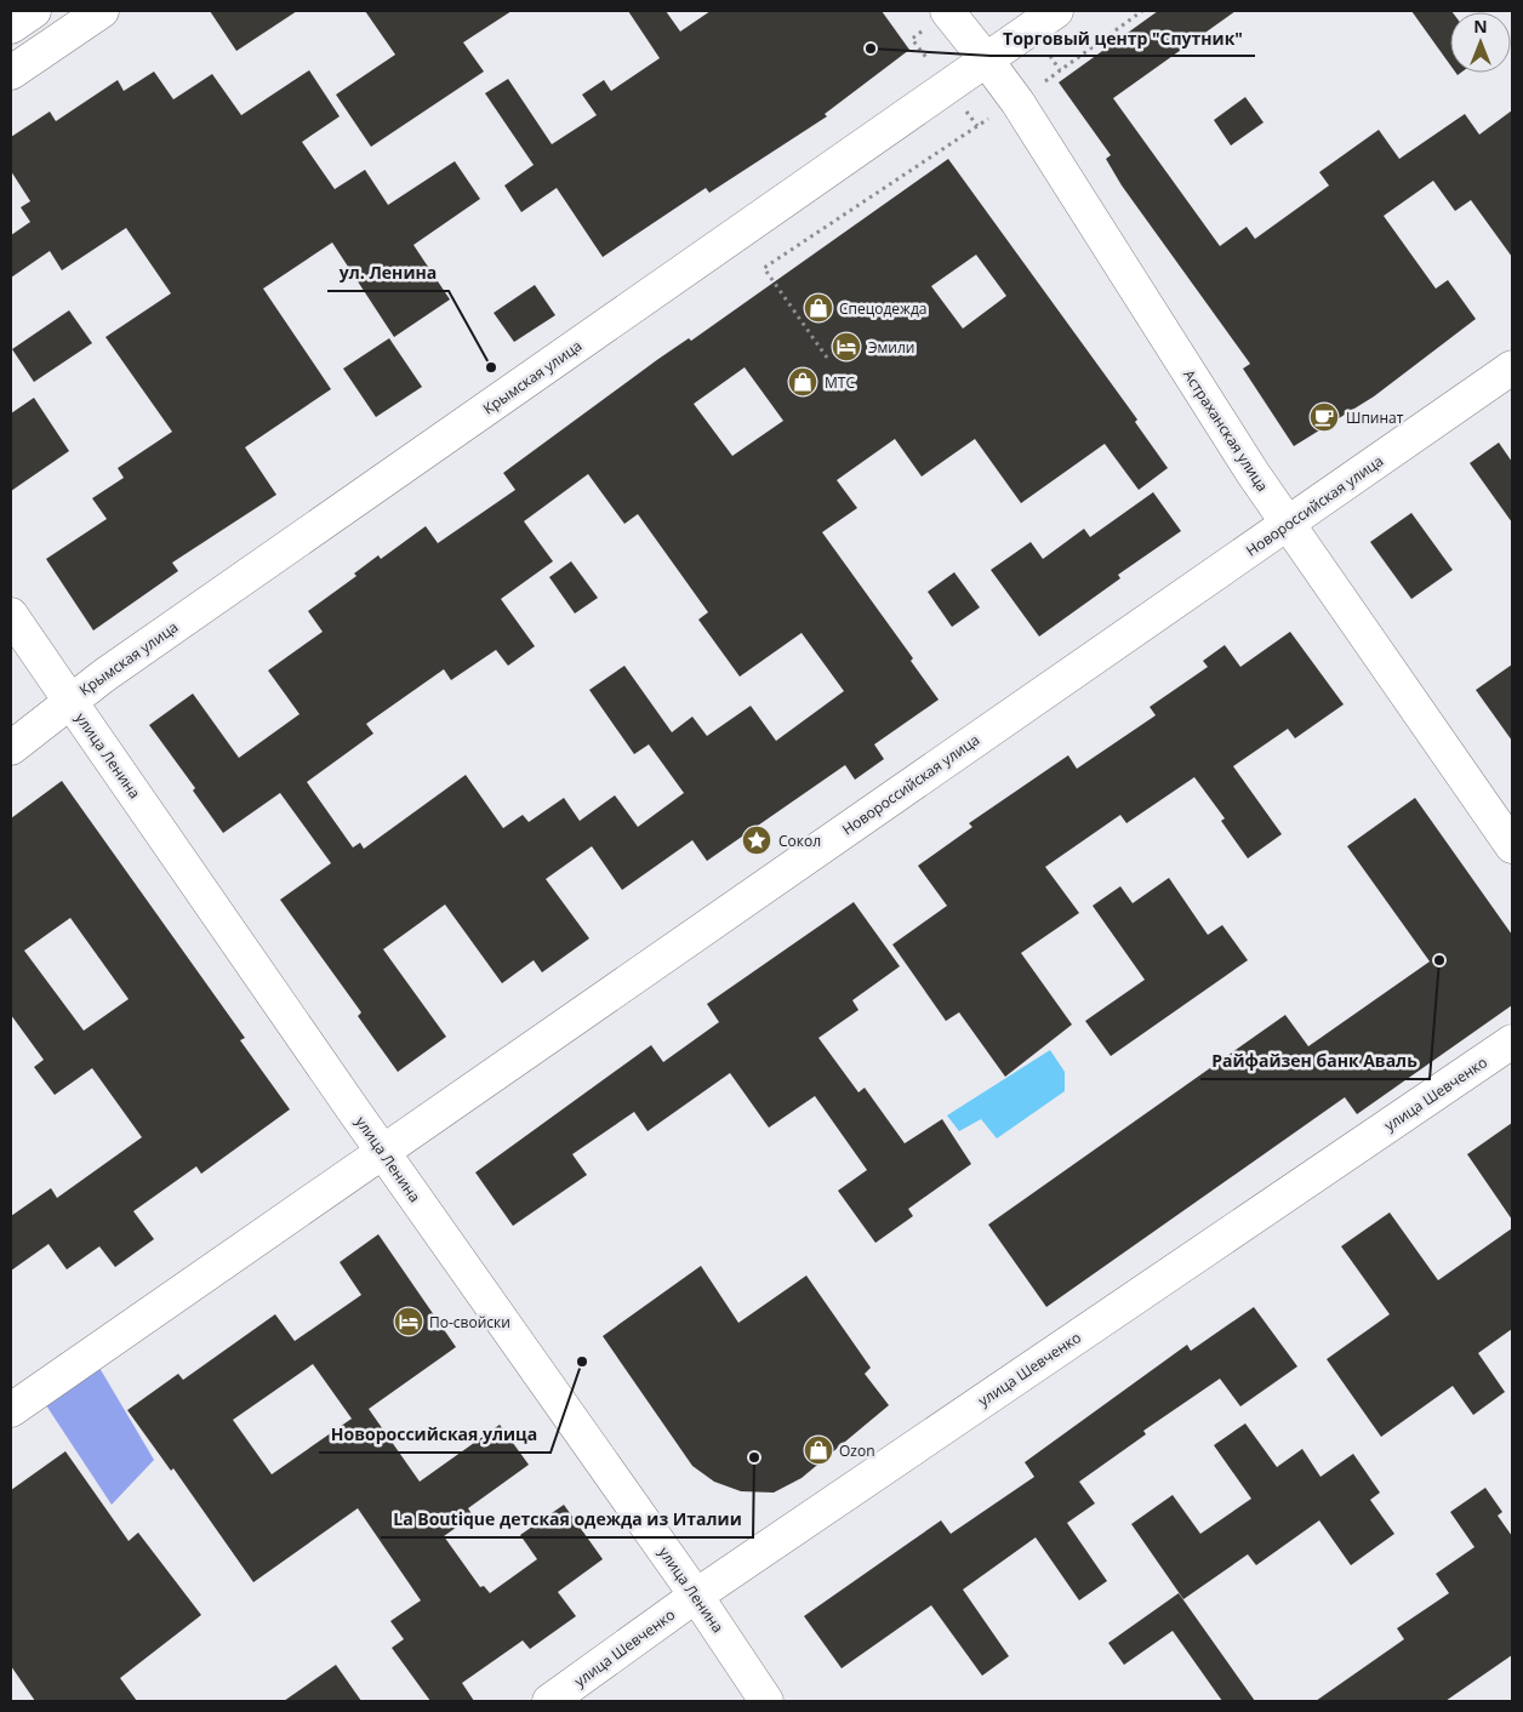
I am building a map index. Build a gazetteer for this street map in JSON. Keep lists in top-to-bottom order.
{
  "streets": {
    "street": [
      "Крымская улица",
      "Астраханская улица",
      "Новороссийская улица",
      "улица Ленина",
      "улица Шевченко"
    ]
  },
  "crossings": [
    ["Крымская улица", "Астраханская улица"],
    ["Крымская улица", "улица Ленина"],
    ["Астраханская улица", "Новороссийская улица"],
    ["Новороссийская улица", "улица Ленина"],
    ["улица Ленина", "улица Шевченко"]
  ],
  "places": {
    "other": [
      "Торговый центр \"Спутник\"",
      "ул. Ленина",
      "Райфайзен банк Аваль",
      "Новороссийская улица",
      "La Boutique детская одежда из Италии"
    ],
    "shop": ["Спецодежда", "МТС", "Ozon"],
    "hotel": ["Эмили", "По-свойски"],
    "cafe": ["Шпинат"],
    "place": ["Сокол"]
  },
  "north": "top"
}
